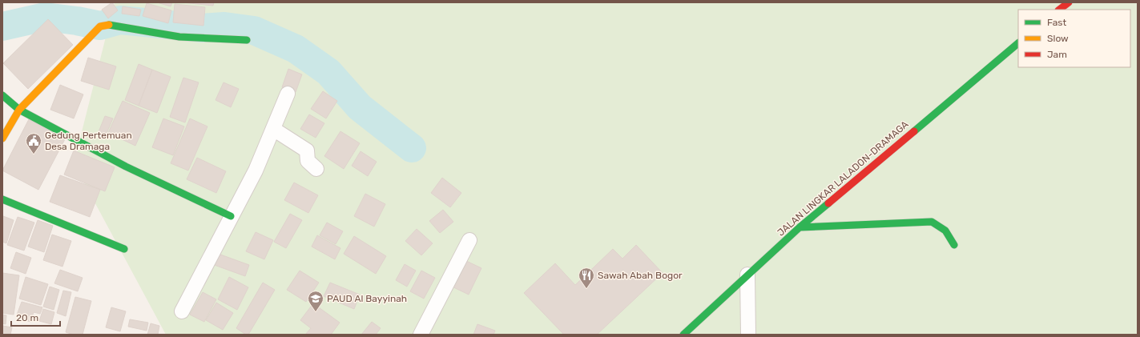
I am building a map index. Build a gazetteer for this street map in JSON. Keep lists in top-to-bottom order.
{
  "streets": {
    "street": ["JALAN LINGKAR LALADON-DRAMAGA"]
  },
  "places": {
    "public building": ["Gedung Pertemuan Desa Dramaga"],
    "restaurant": ["Sawah Abah Bogor"],
    "school or university": ["PAUD Al Bayyinah"]
  },
  "legend": ["Fast", "Slow", "Jam"],
  "scale_bar": "20 m"
}
